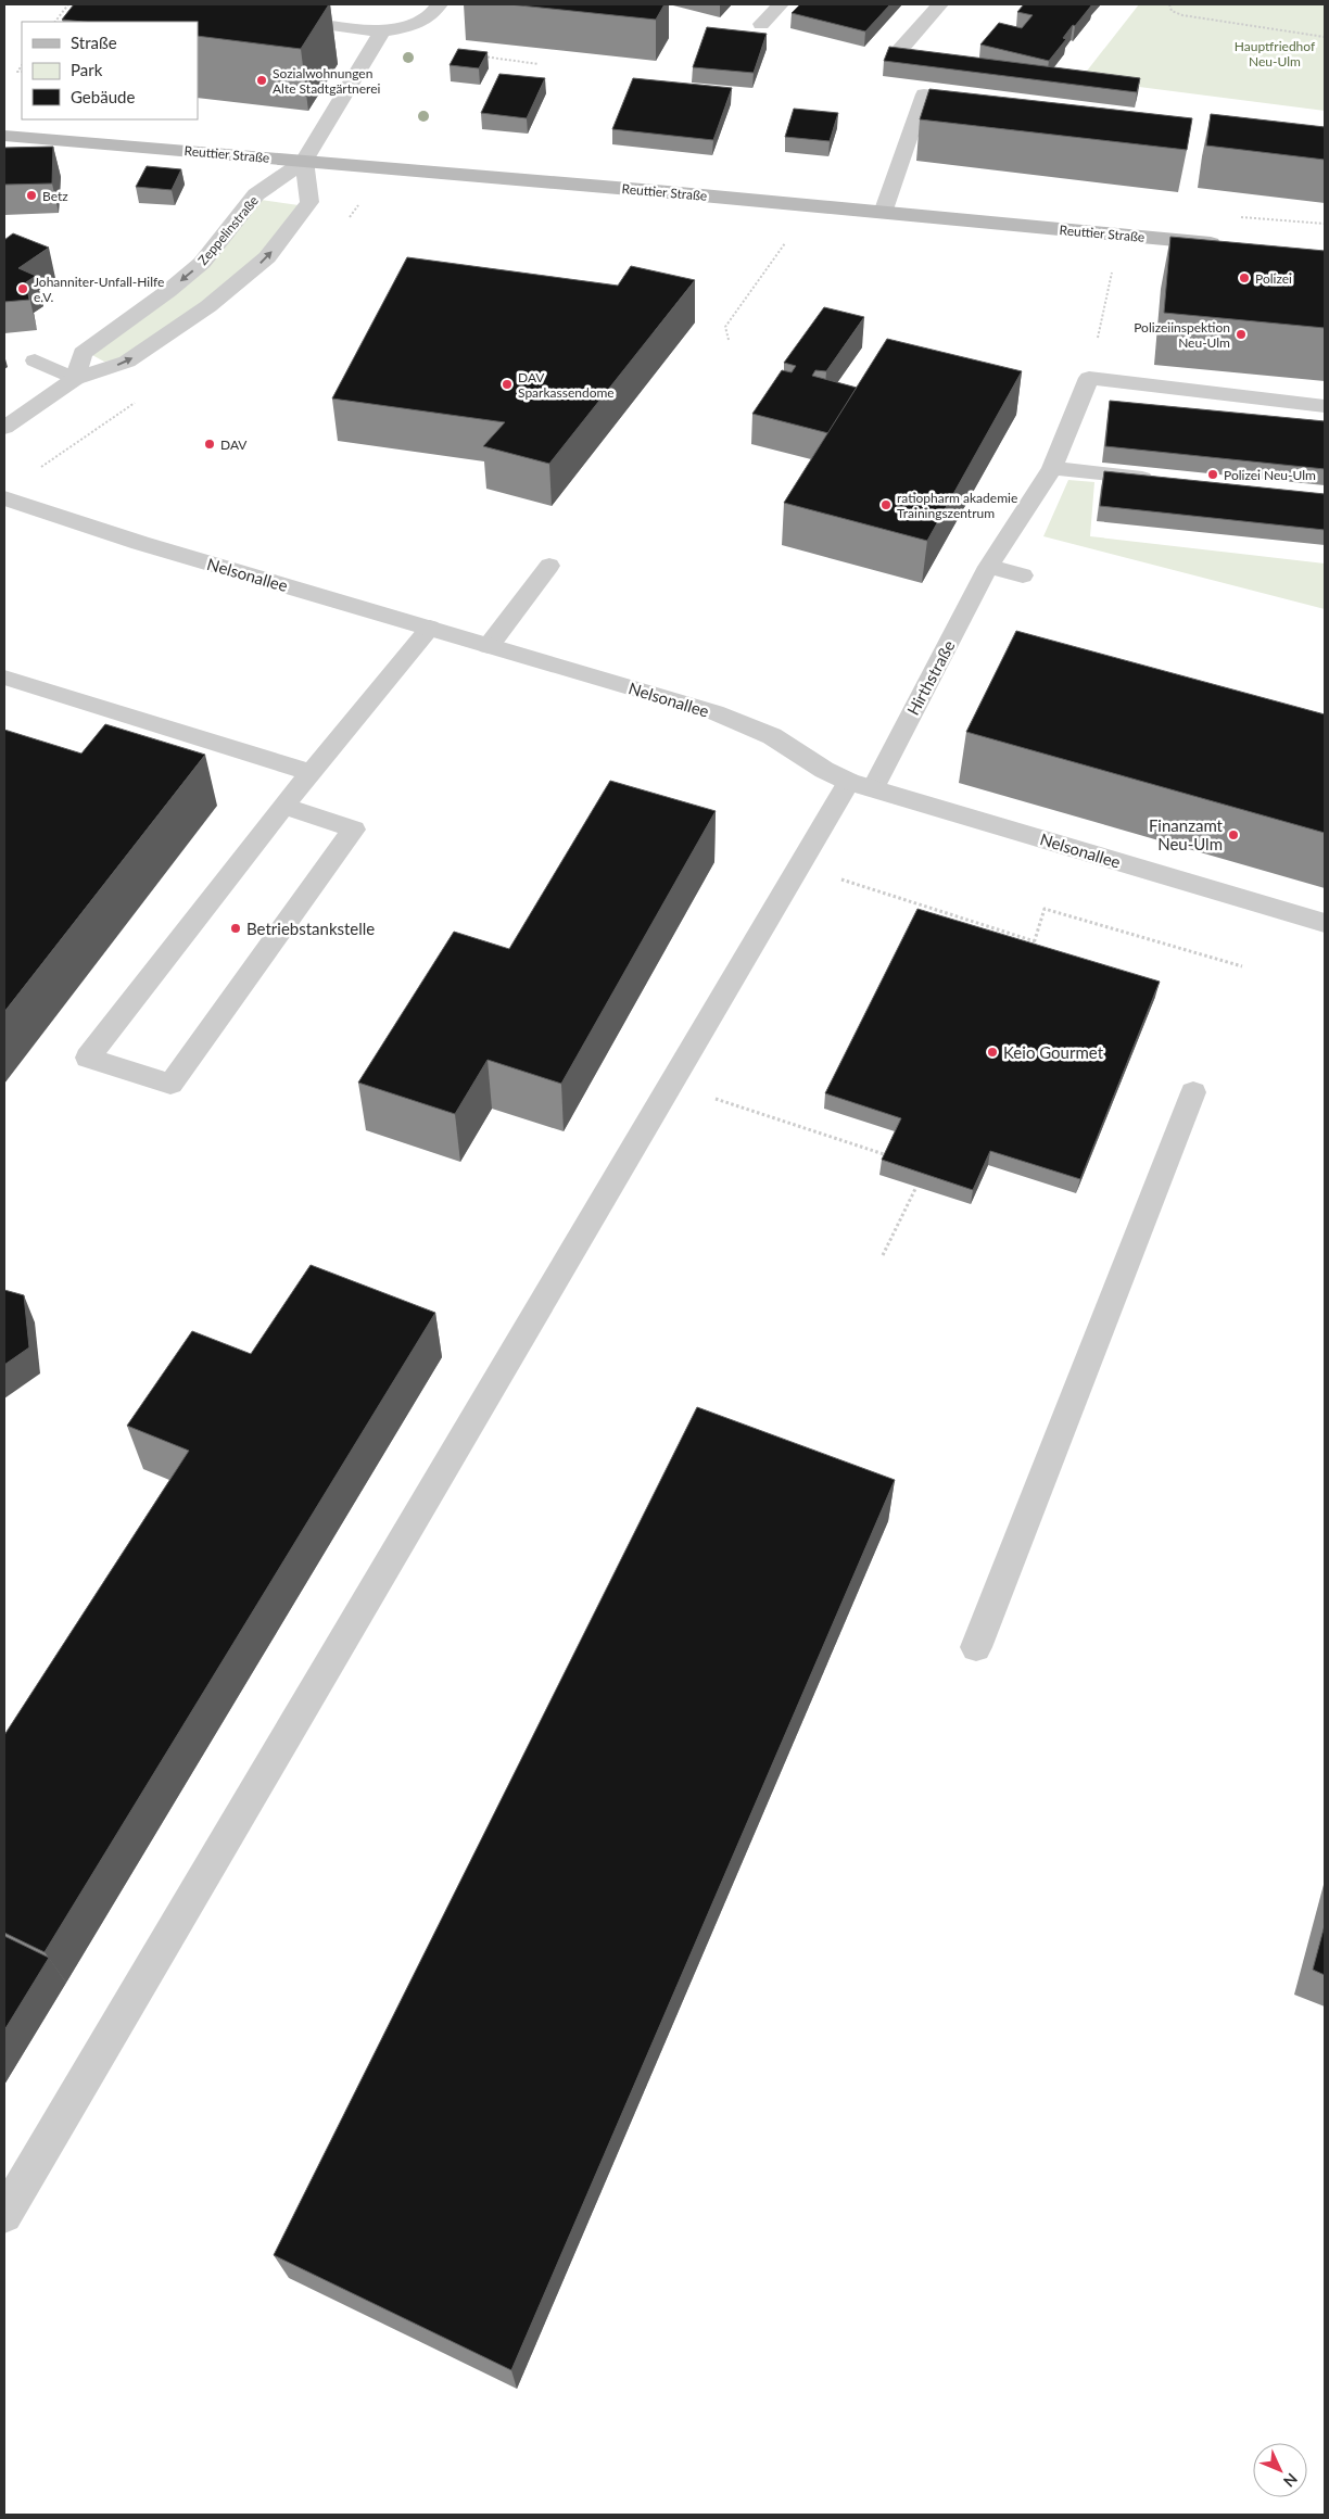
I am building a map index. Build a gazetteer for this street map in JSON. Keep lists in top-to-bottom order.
{
  "streets": {
    "main road": ["Reuttier Straße"],
    "street": ["Zeppelinstraße", "Nelsonallee"],
    "lane": ["Hirthstraße"]
  },
  "crossings": [
    ["Reuttier Straße", "Zeppelinstraße"],
    ["Nelsonallee", "Hirthstraße"]
  ],
  "parks": ["Hauptfriedhof Neu-Ulm"],
  "places": [
    "Sozialwohnungen Alte Stadtgärtnerei",
    "Betz",
    "Polizei",
    "Johanniter-Unfall-Hilfe e.V.",
    "Polizeiinspektion Neu-Ulm",
    "DAV Sparkassendome",
    "DAV",
    "Polizei Neu-Ulm",
    "ratiopharm akademie Trainingszentrum",
    "Finanzamt Neu-Ulm",
    "Betriebstankstelle",
    "Keio Gourmet"
  ],
  "legend": ["Straße", "Park", "Gebäude"],
  "north": "bottom right"
}
